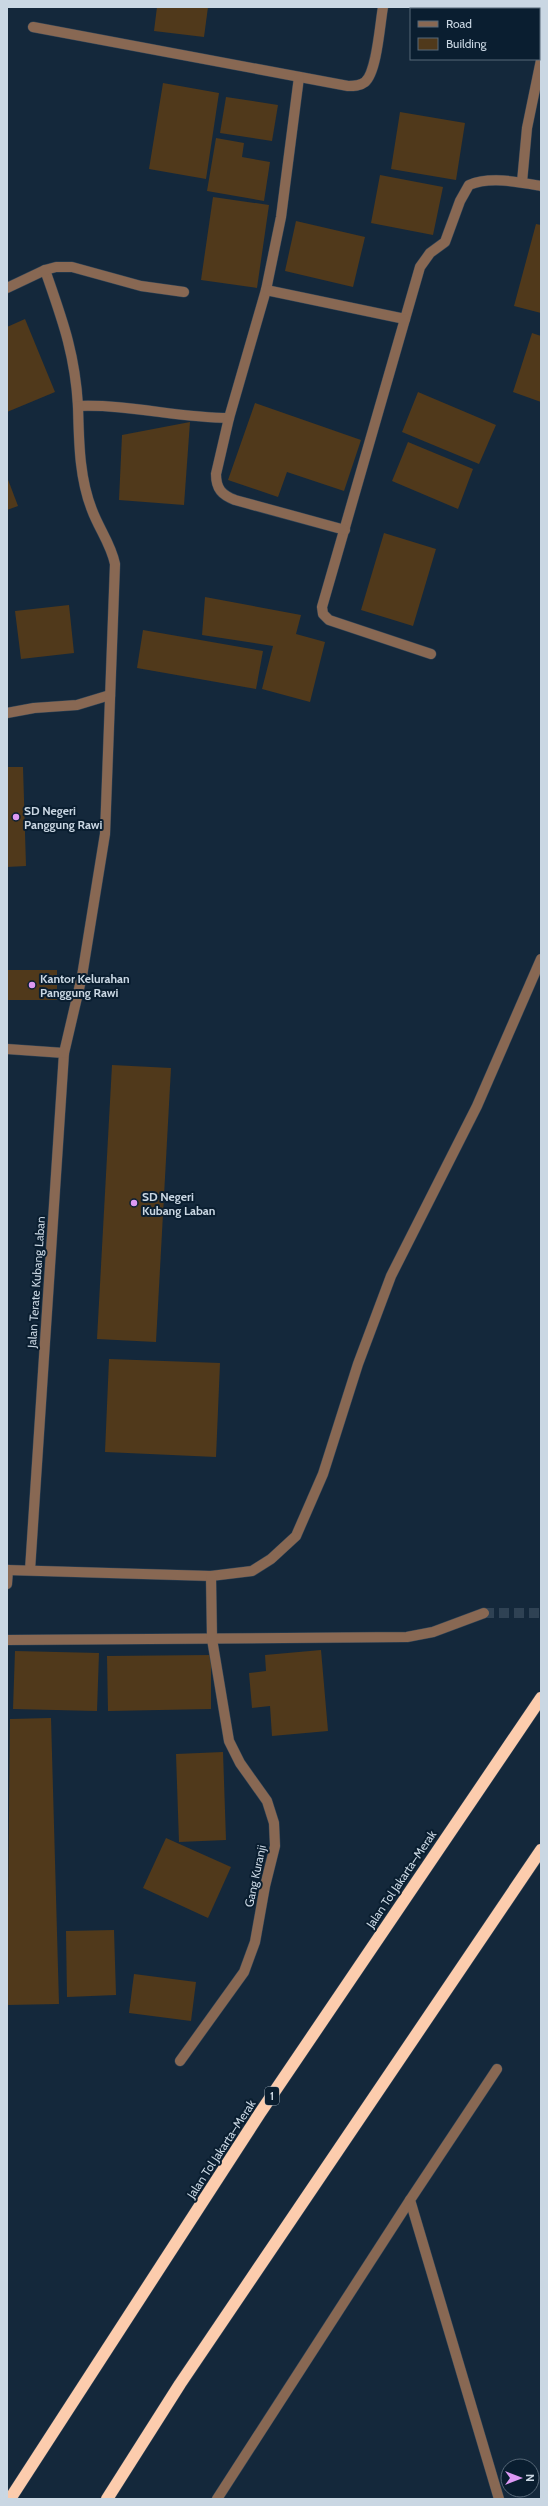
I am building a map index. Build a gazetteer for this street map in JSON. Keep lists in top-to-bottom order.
{
  "streets": {
    "highway": ["Jalan Tol Jakarta–Merak", "1"],
    "street": ["Jalan Terate Kubang Laban", "Gang Kuranji"]
  },
  "places": ["SD Negeri Panggung Rawi", "Kantor Kelurahan Panggung Rawi", "SD Negeri Kubang Laban"],
  "legend": ["Road", "Building"],
  "north": "right"
}
